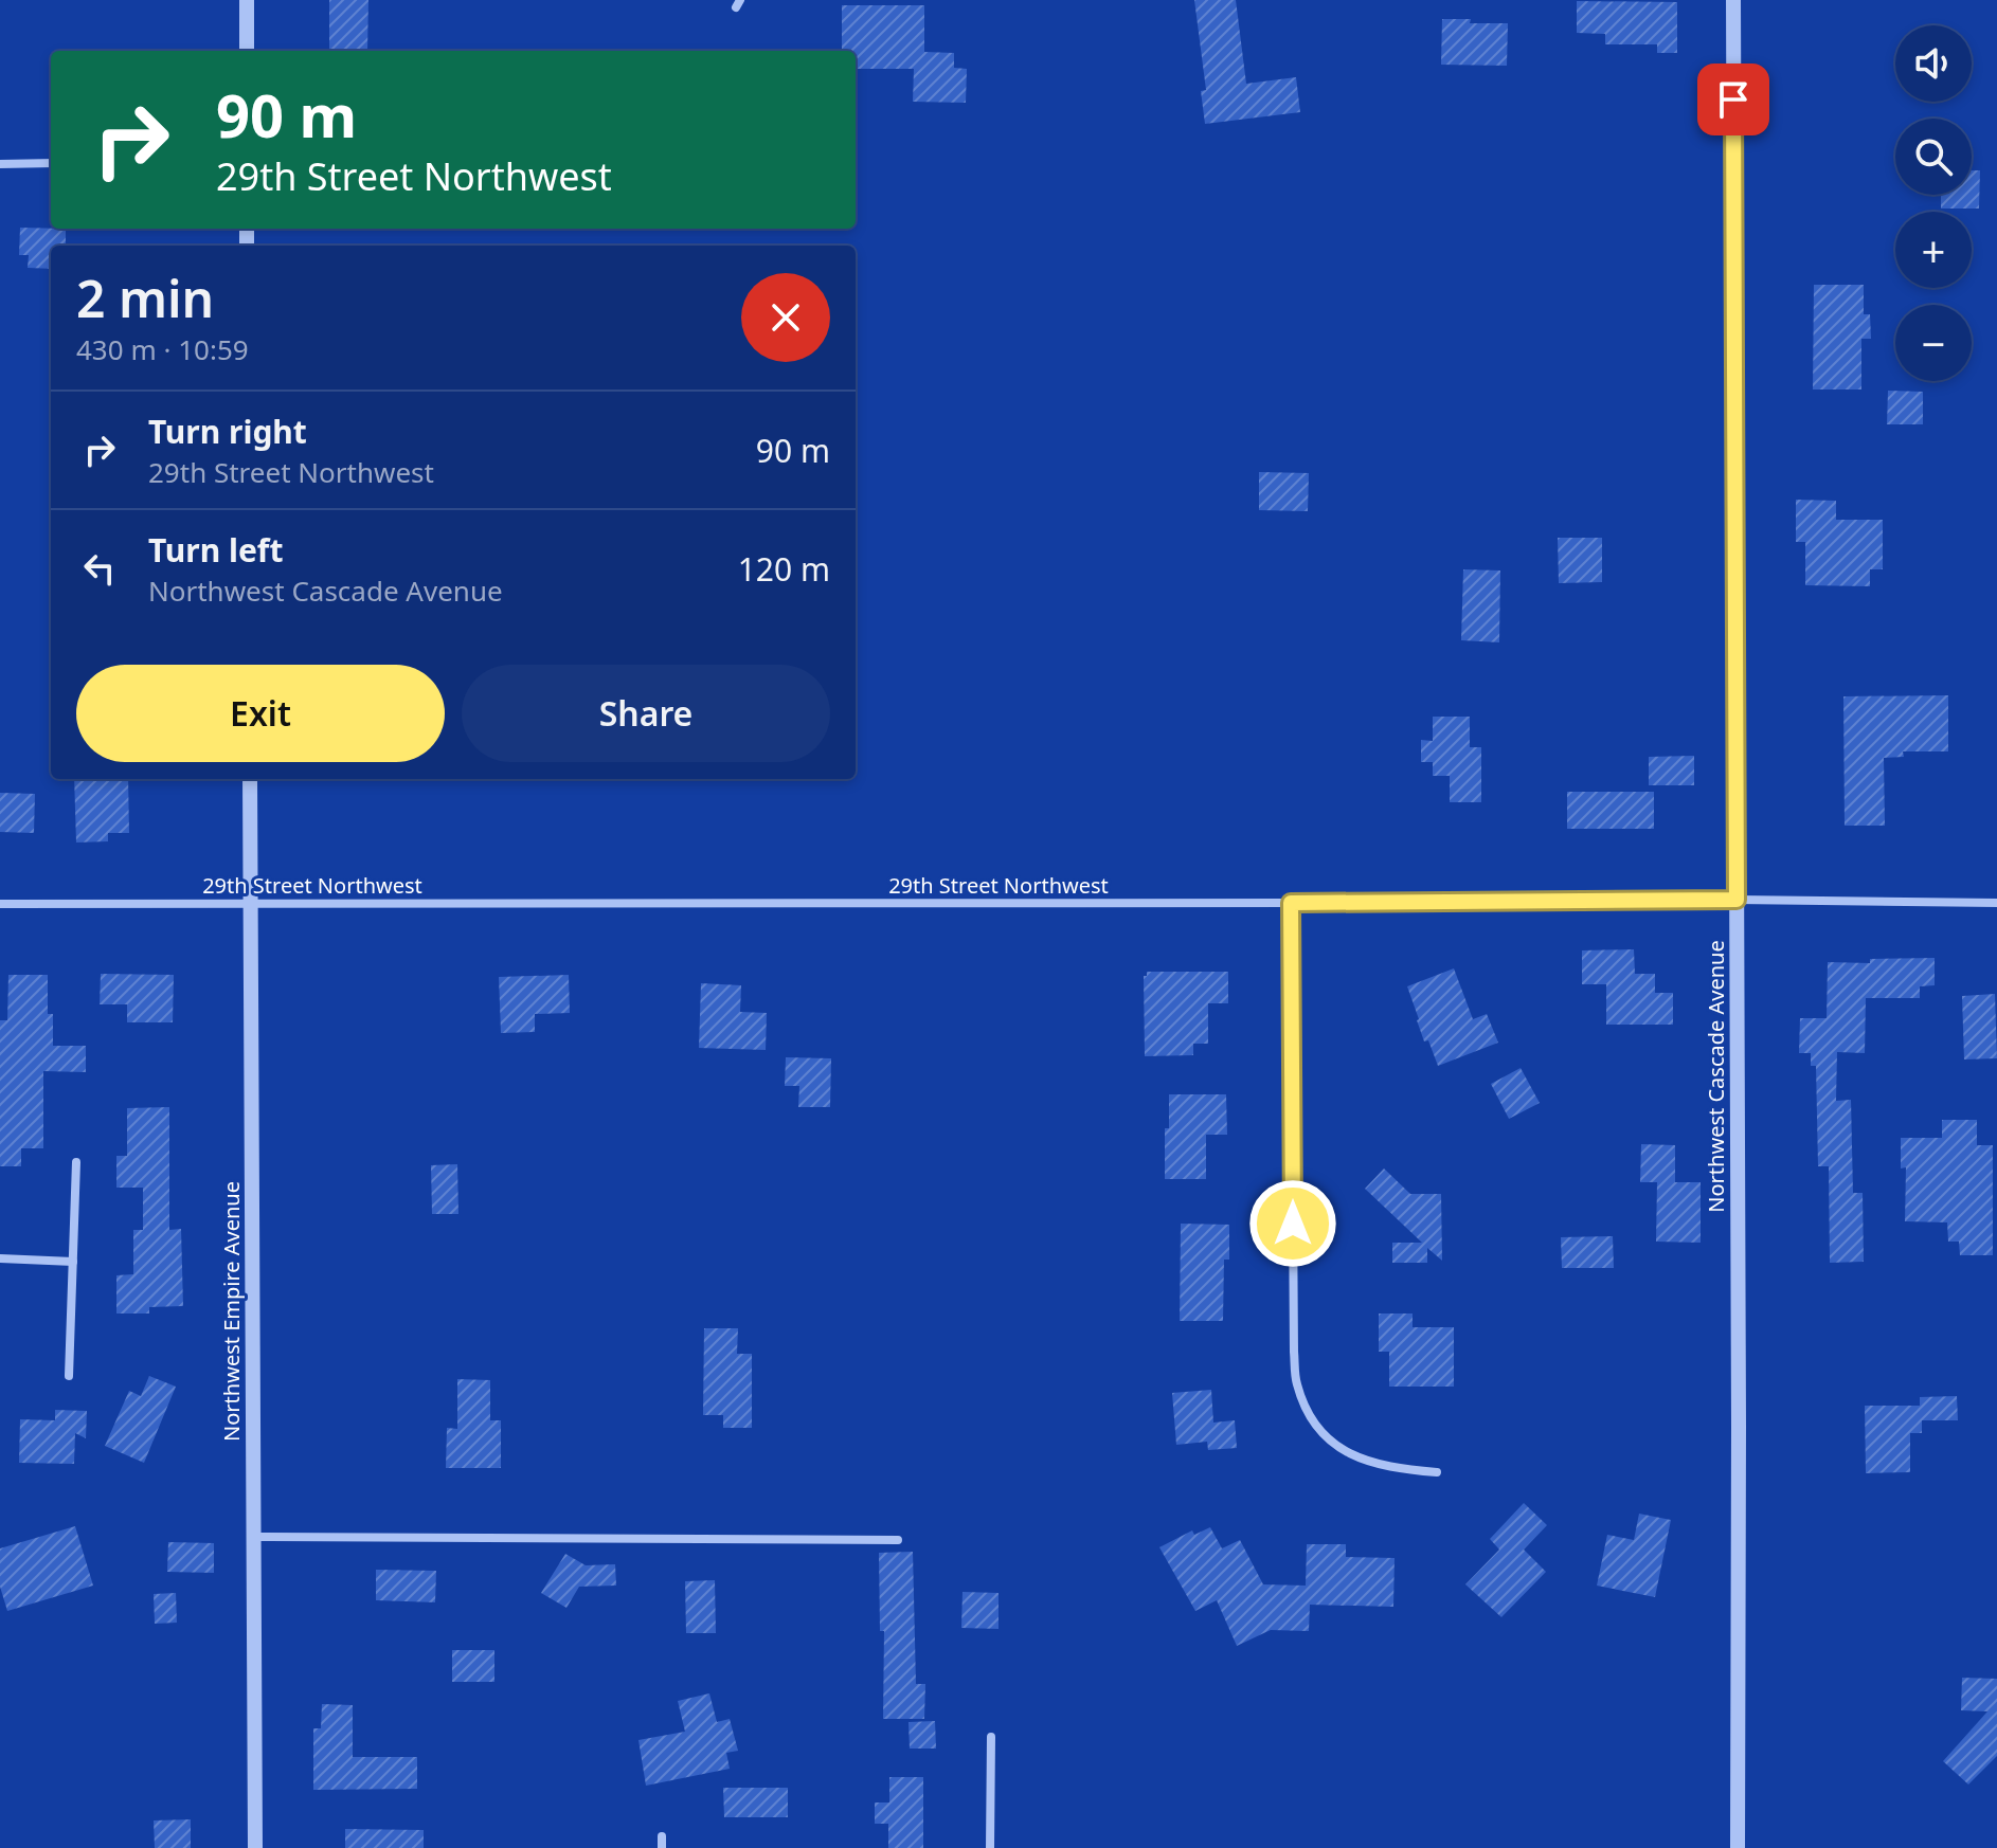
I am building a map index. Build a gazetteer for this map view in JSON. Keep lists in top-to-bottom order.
{
  "streets": {
    "street": ["29th Street Northwest", "Northwest Cascade Avenue", "Northwest Empire Avenue"]
  },
  "crossings": [
    ["29th Street Northwest", "Northwest Cascade Avenue"],
    ["29th Street Northwest", "Northwest Empire Avenue"]
  ],
  "page": {
    "map_buttons": ["+", "−"],
    "turn": ["90 m", "29th Street Northwest"],
    "heading": ["2 min", "430 m · 10:59"],
    "list": [
      {
        "name": "Turn right",
        "note": "29th Street Northwest",
        "value": "90 m"
      },
      {
        "name": "Turn left",
        "note": "Northwest Cascade Avenue",
        "value": "120 m"
      }
    ],
    "buttons": ["Exit", "Share"]
  }
}
